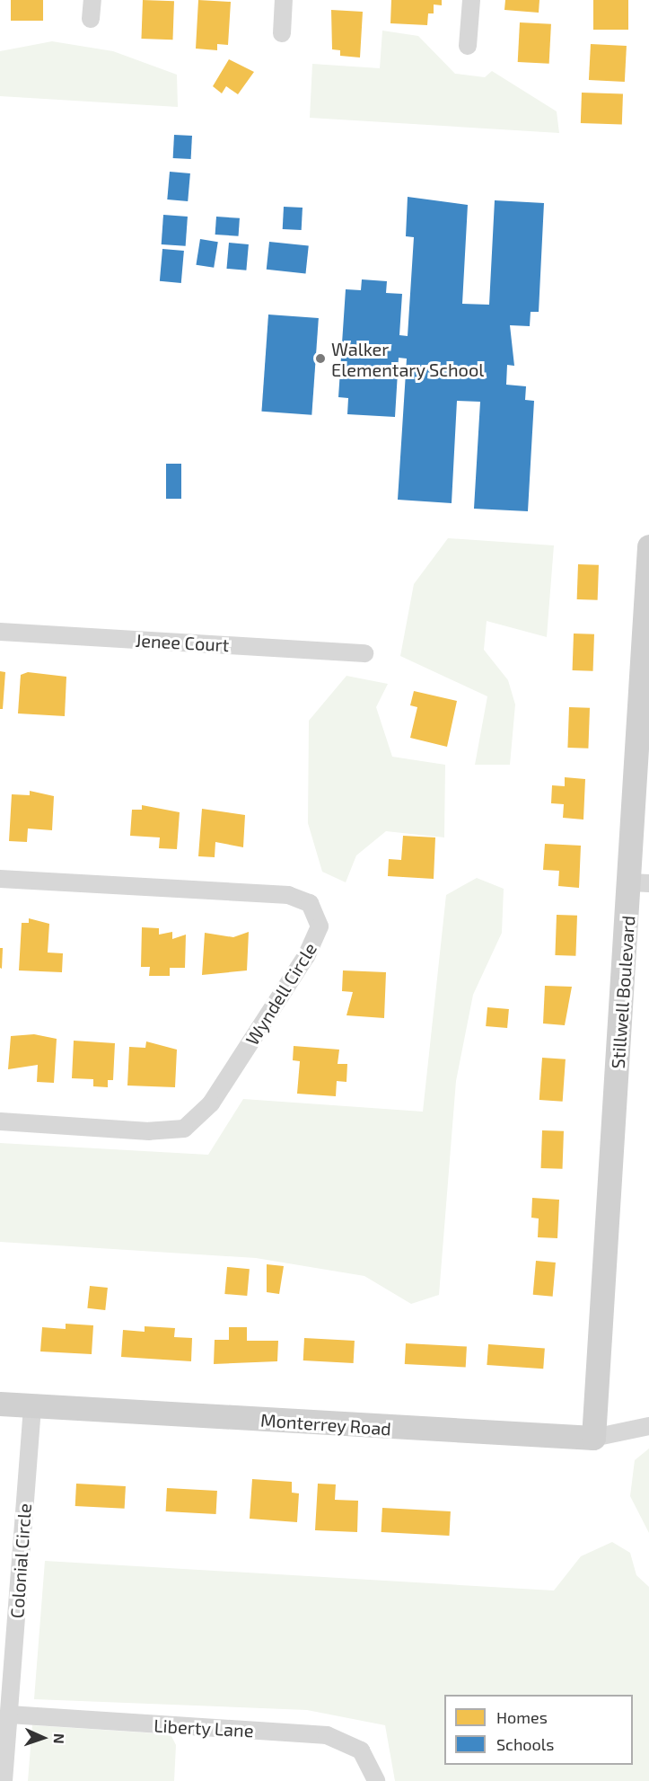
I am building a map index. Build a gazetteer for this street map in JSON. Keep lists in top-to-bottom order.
{
  "streets": {
    "street": [
      "Jenee Court",
      "Stillwell Boulevard",
      "Wyndell Circle",
      "Monterrey Road",
      "Colonial Circle",
      "Liberty Lane"
    ]
  },
  "crossings": [
    ["Stillwell Boulevard", "Monterrey Road"],
    ["Monterrey Road", "Colonial Circle"],
    ["Colonial Circle", "Liberty Lane"]
  ],
  "places": ["Walker Elementary School"],
  "legend": ["Homes", "Schools"],
  "north": "right"
}
